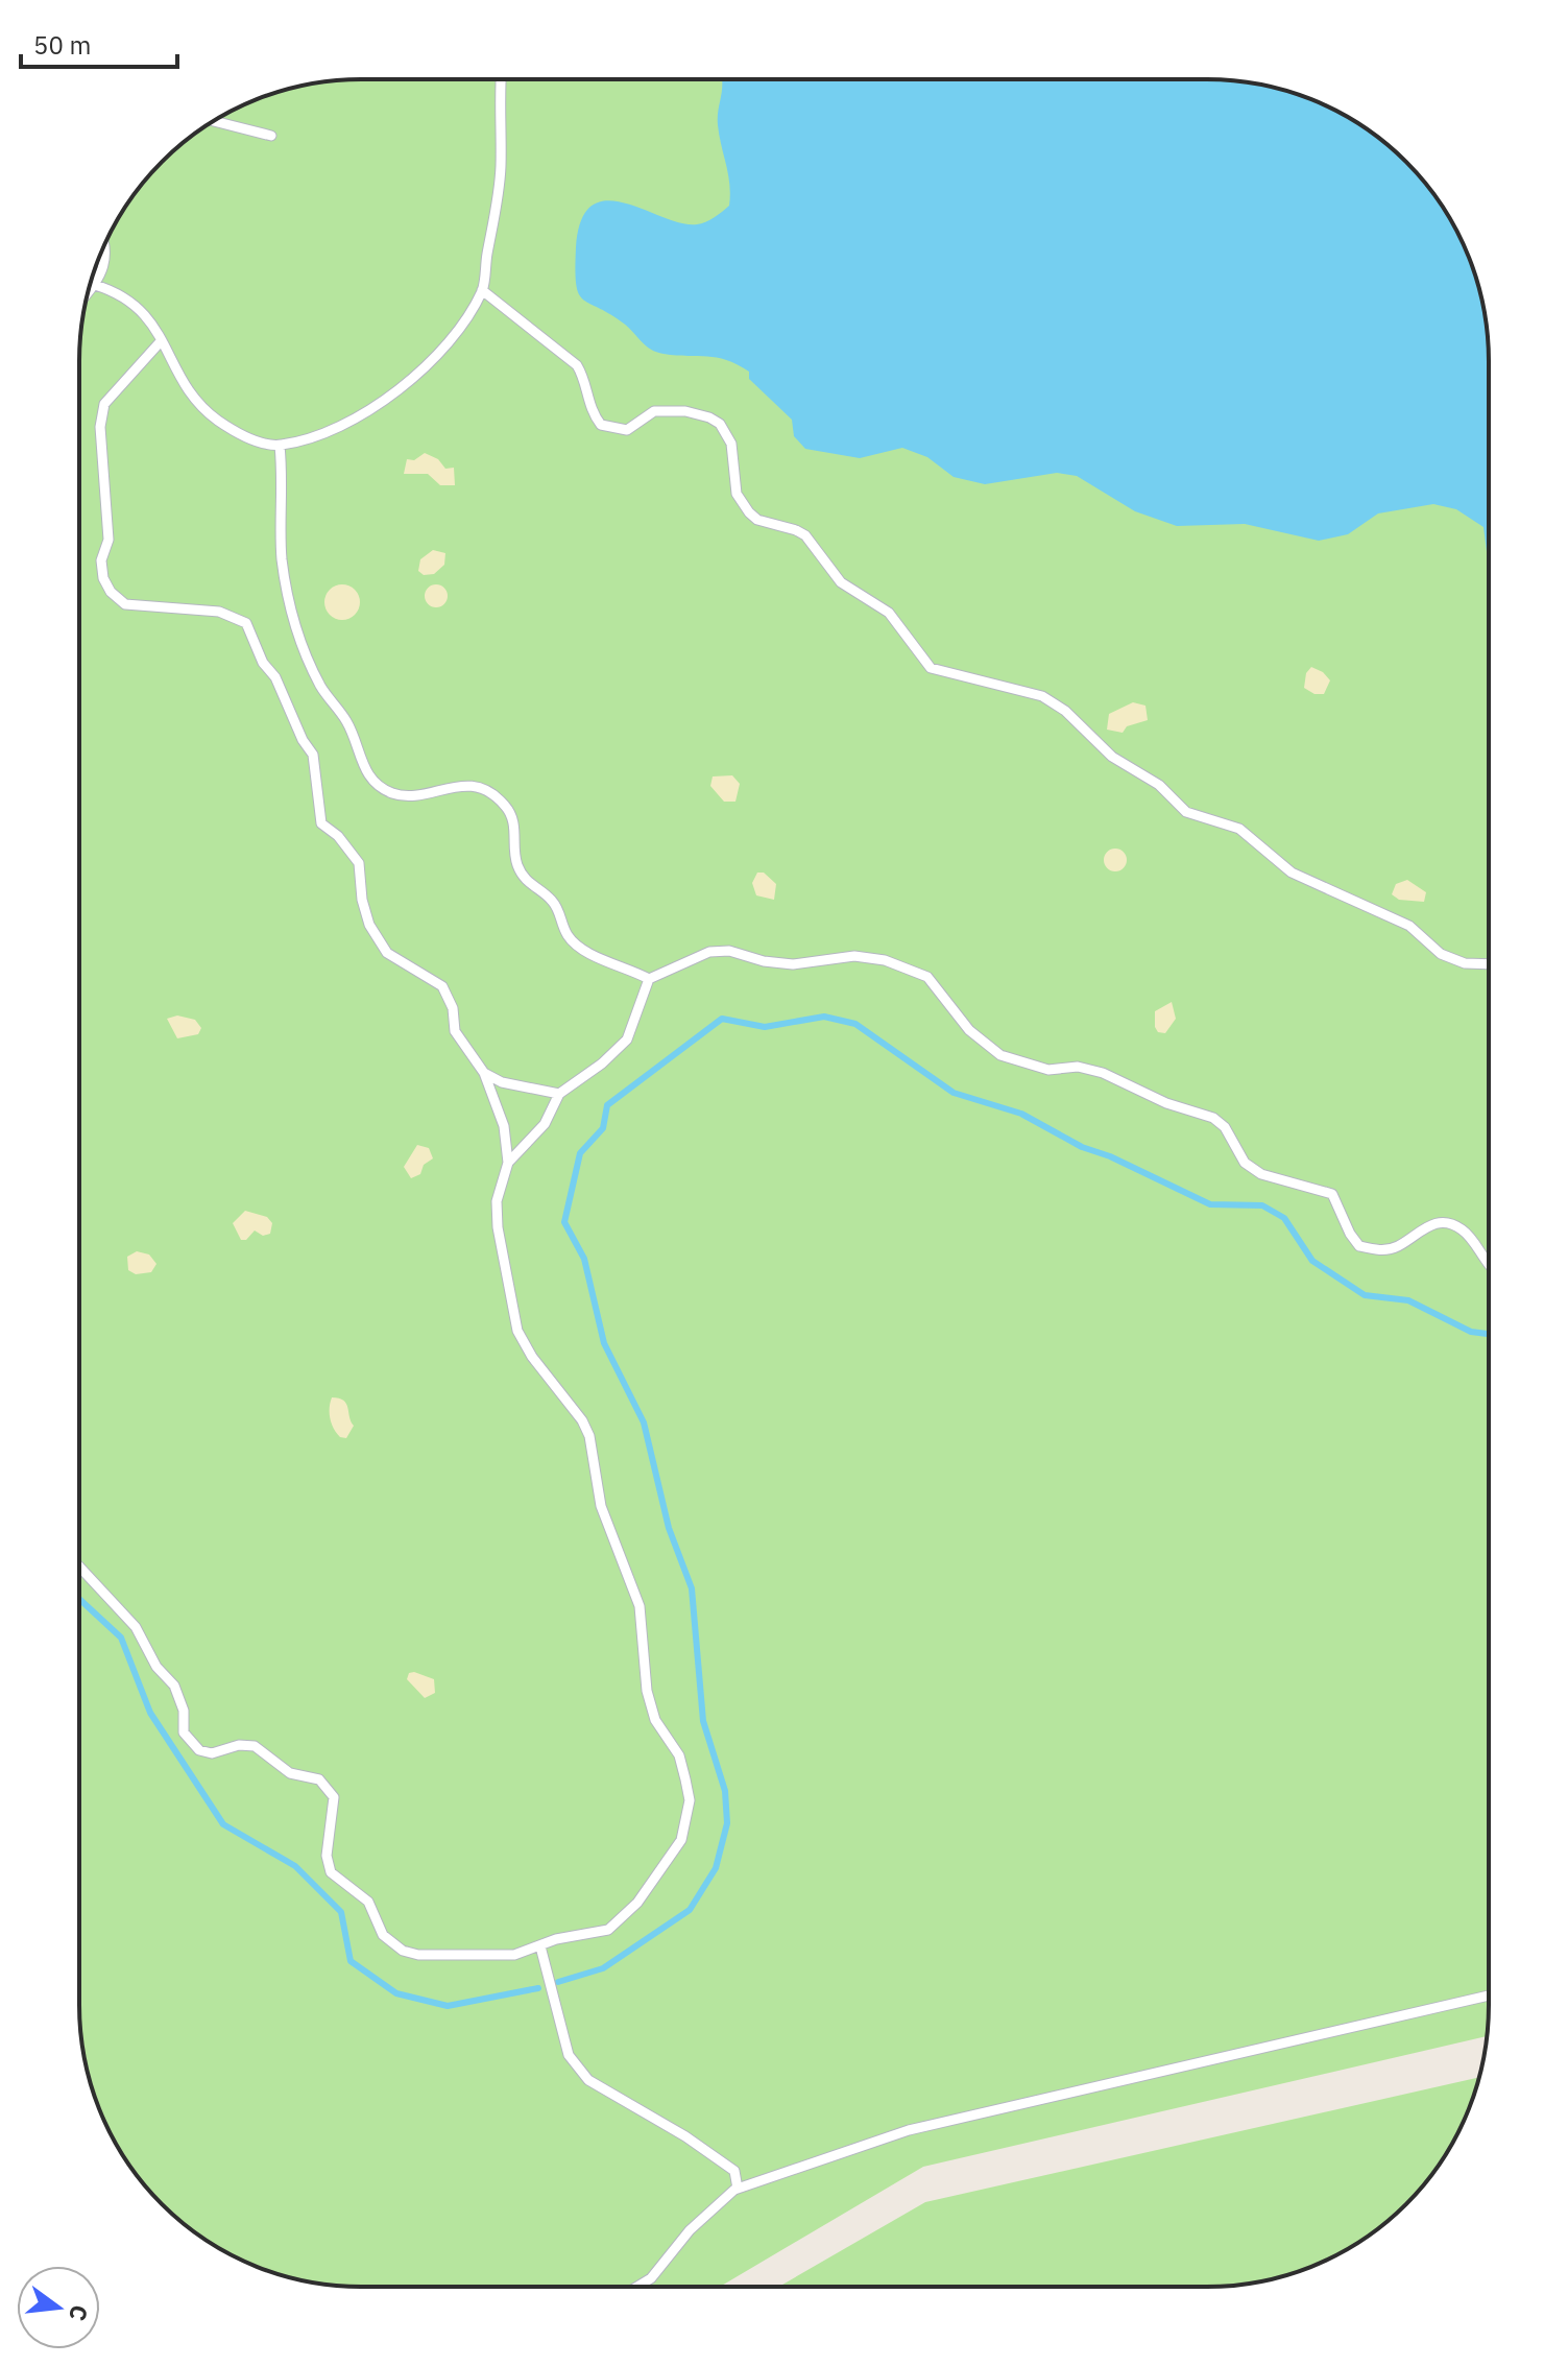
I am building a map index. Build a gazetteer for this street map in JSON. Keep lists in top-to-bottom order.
{
  "scale_bar": "50 m",
  "north": "right"
}
